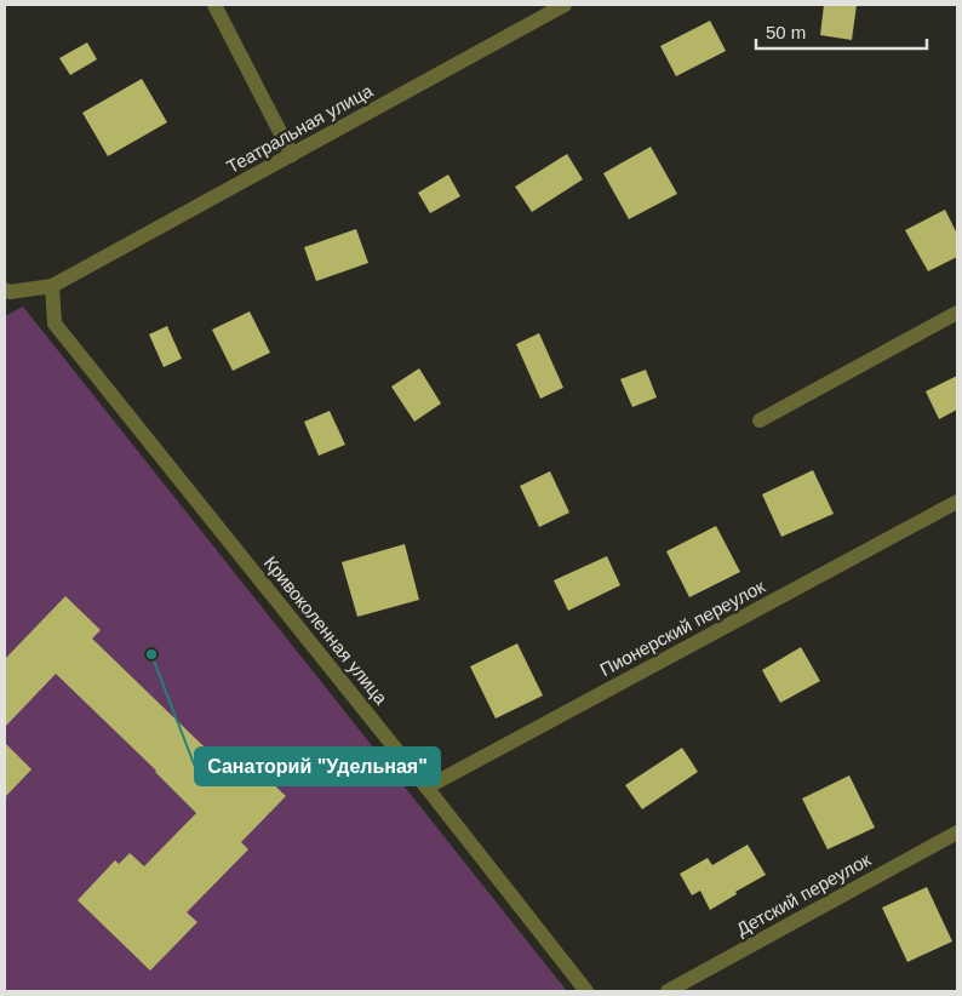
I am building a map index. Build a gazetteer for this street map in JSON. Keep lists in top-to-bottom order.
{
  "streets": {
    "street": [
      "Театральная улица",
      "Пионерский переулок",
      "Кривоколенная улица",
      "Детский переулок"
    ]
  },
  "crossings": [
    ["Театральная улица", "Кривоколенная улица"],
    ["Пионерский переулок", "Кривоколенная улица"]
  ],
  "places": ["Санаторий \"Удельная\""],
  "scale_bar": "50 m"
}
